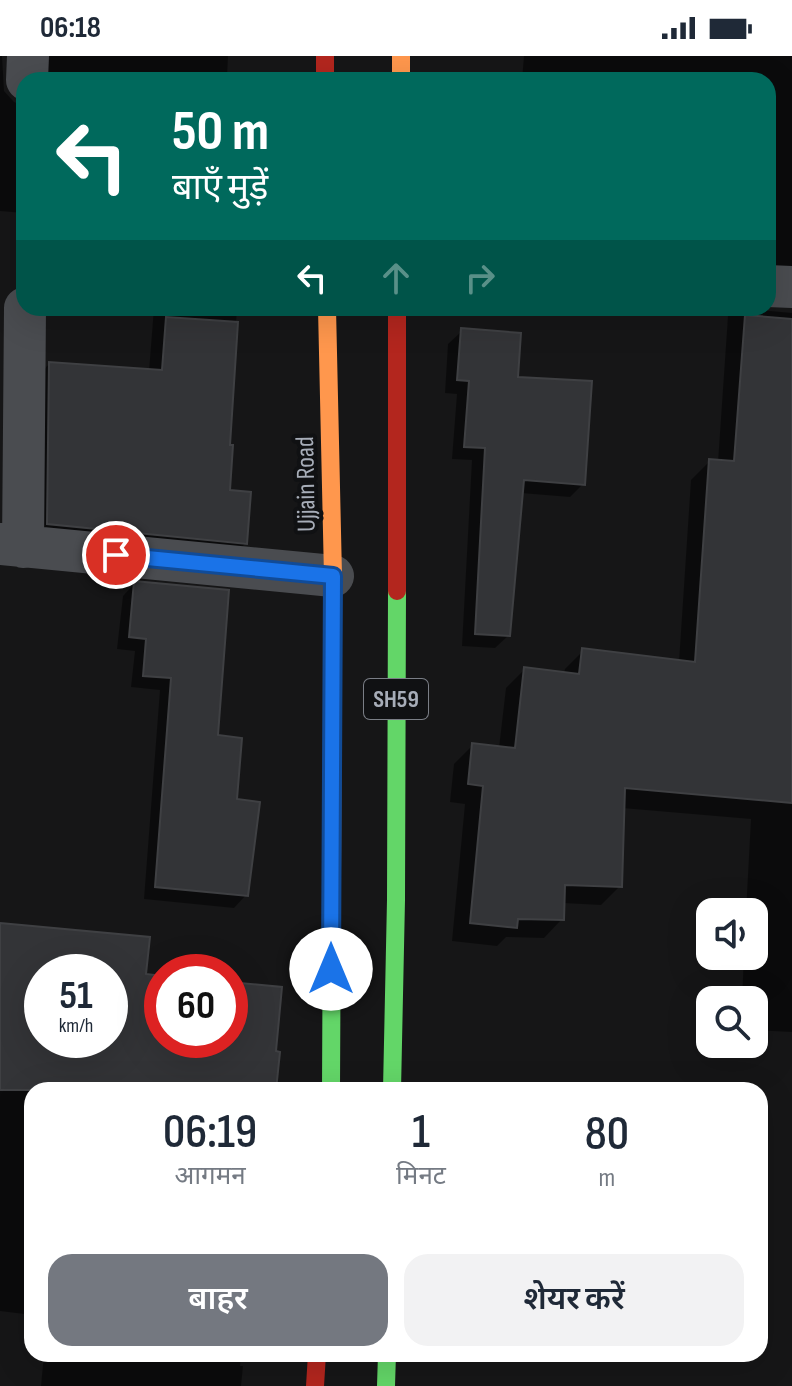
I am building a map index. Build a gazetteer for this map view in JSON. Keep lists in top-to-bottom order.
{
  "streets": {
    "main road": ["Ujjain Road", "SH59"]
  },
  "page": {
    "status": "06:18",
    "turn": ["50 m", "बाएँ मुड़ें"],
    "speed": "51 km/h",
    "limit": "60",
    "eta": [
      "06:19",
      "आगमन",
      "1",
      "मिनट",
      "80",
      "m"
    ],
    "buttons": ["बाहर", "शेयर करें"]
  }
}
